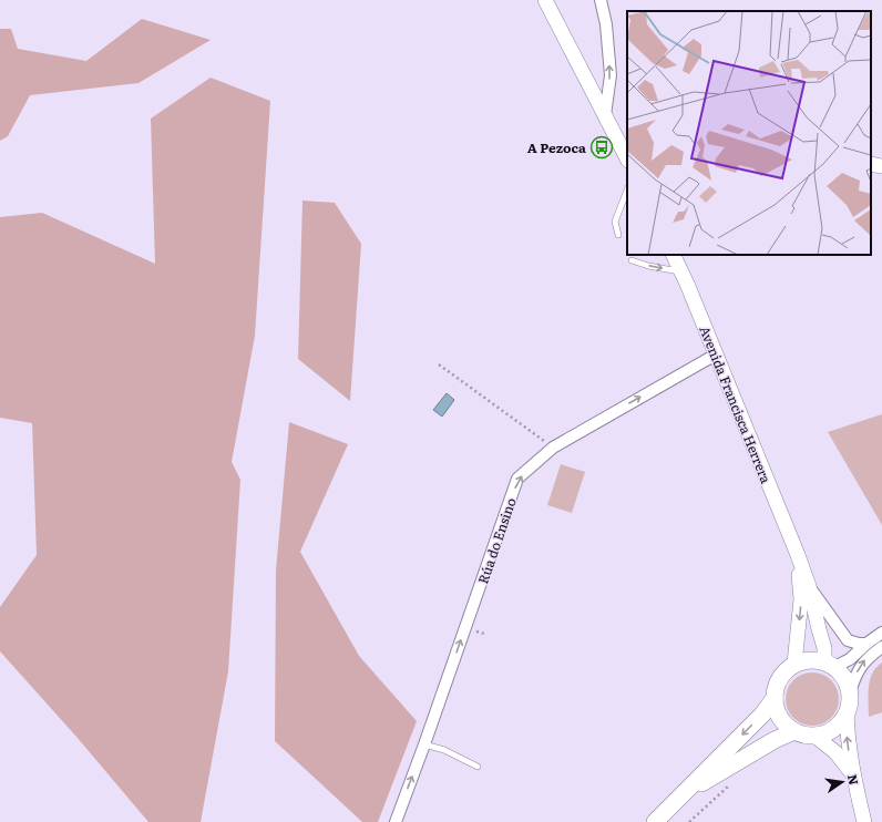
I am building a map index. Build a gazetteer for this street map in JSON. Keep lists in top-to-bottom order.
{
  "streets": {
    "street": ["Avenida Francisca Herrera", "Rúa do Ensino"]
  },
  "crossings": [
    ["Avenida Francisca Herrera", "Rúa do Ensino"]
  ],
  "one_way": ["Rúa do Ensino"],
  "places": {
    "bus stop": ["A Pezoca"]
  },
  "north": "right"
}
